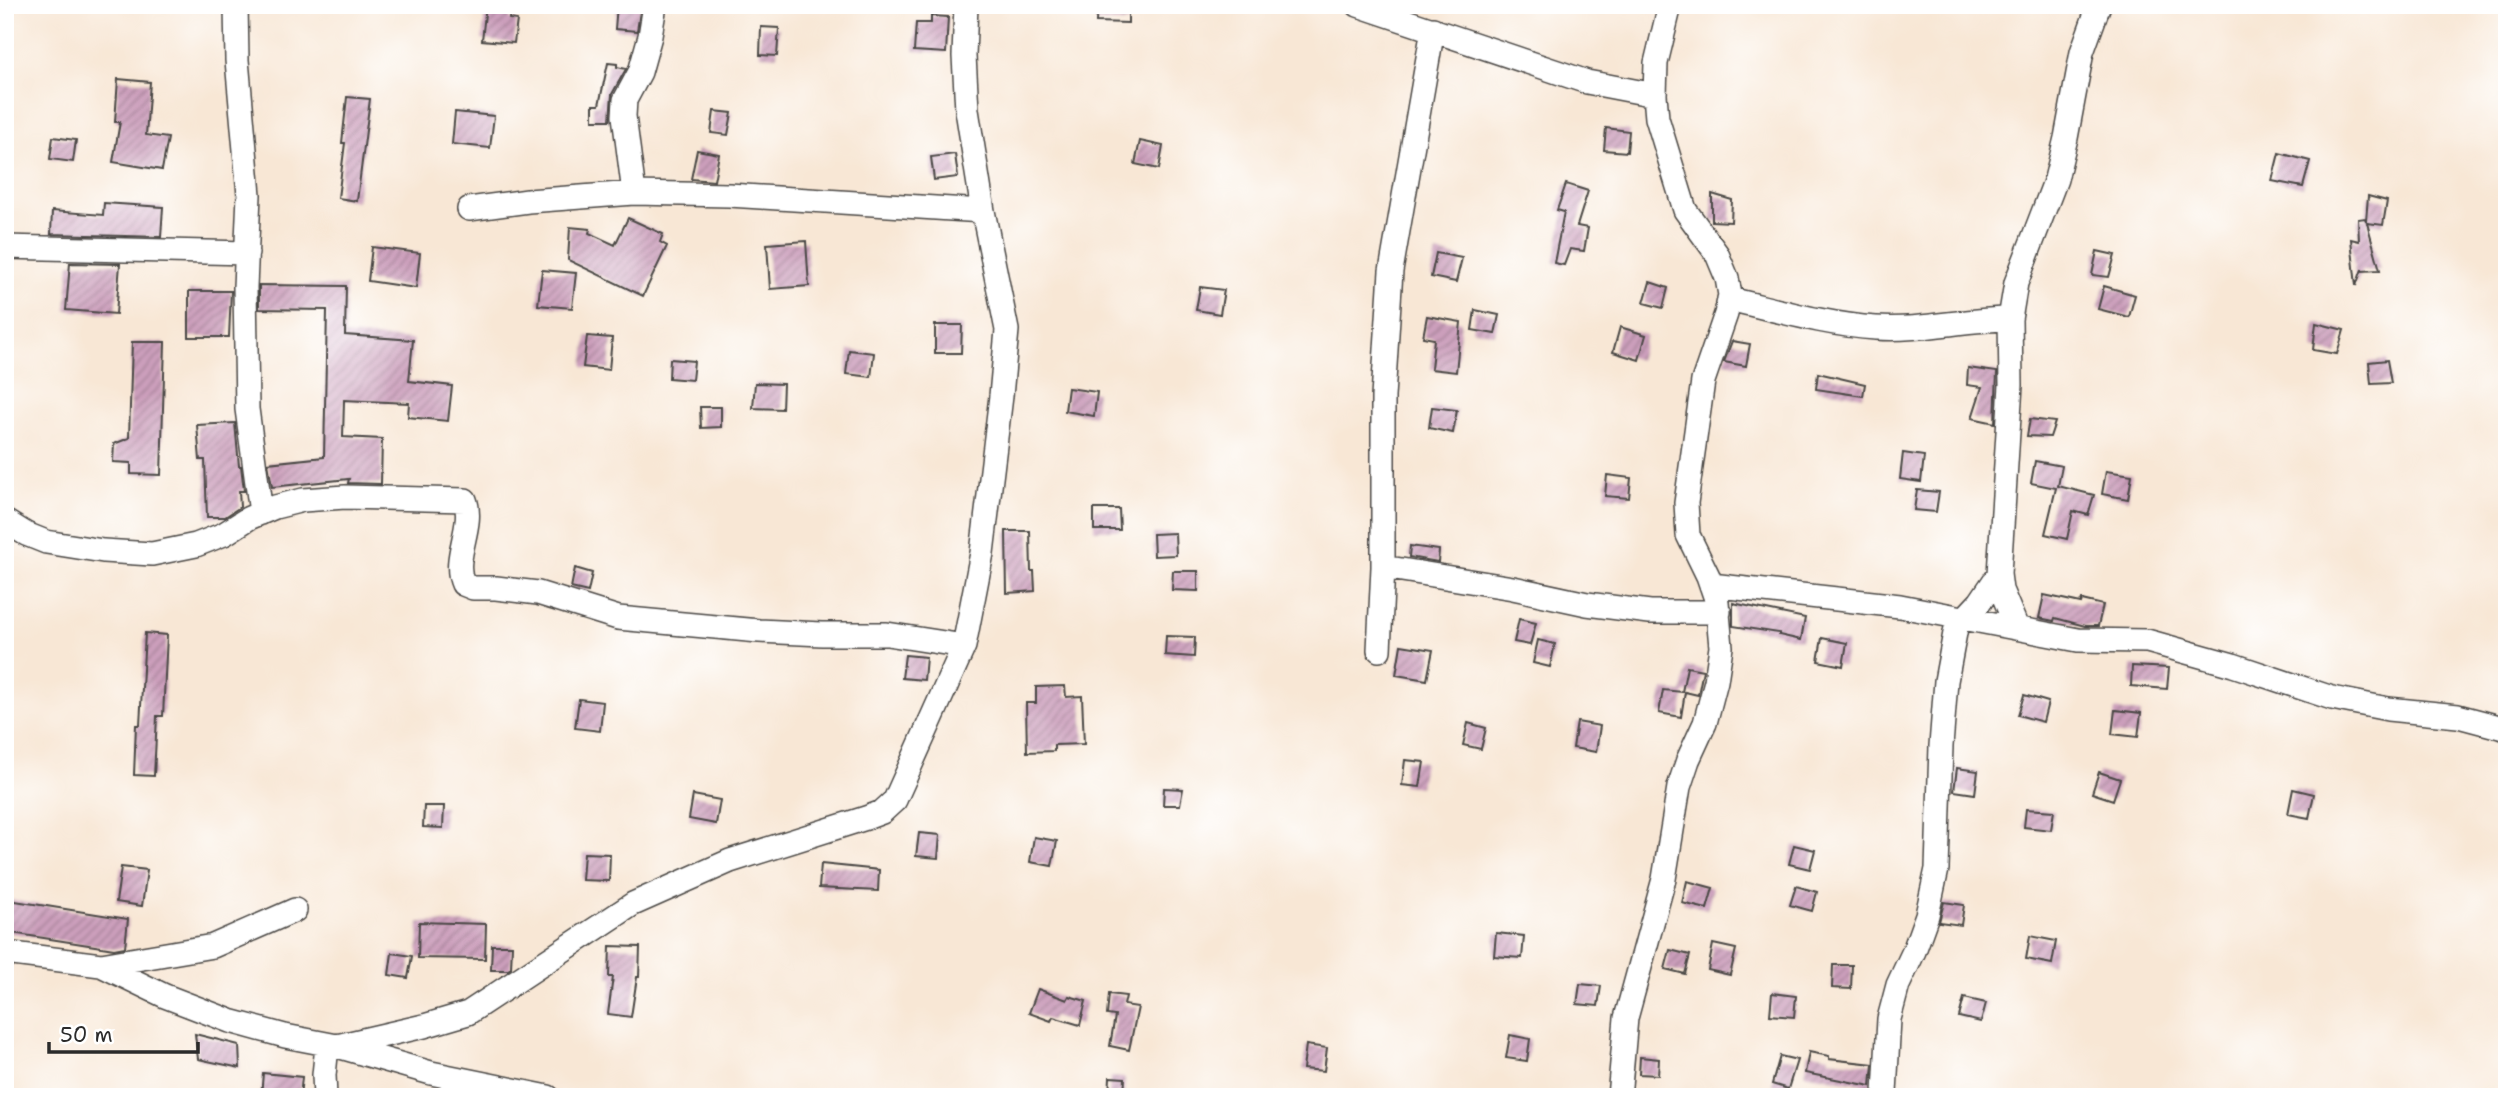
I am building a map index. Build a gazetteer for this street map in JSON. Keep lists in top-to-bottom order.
{
  "scale_bar": "50 m"
}
